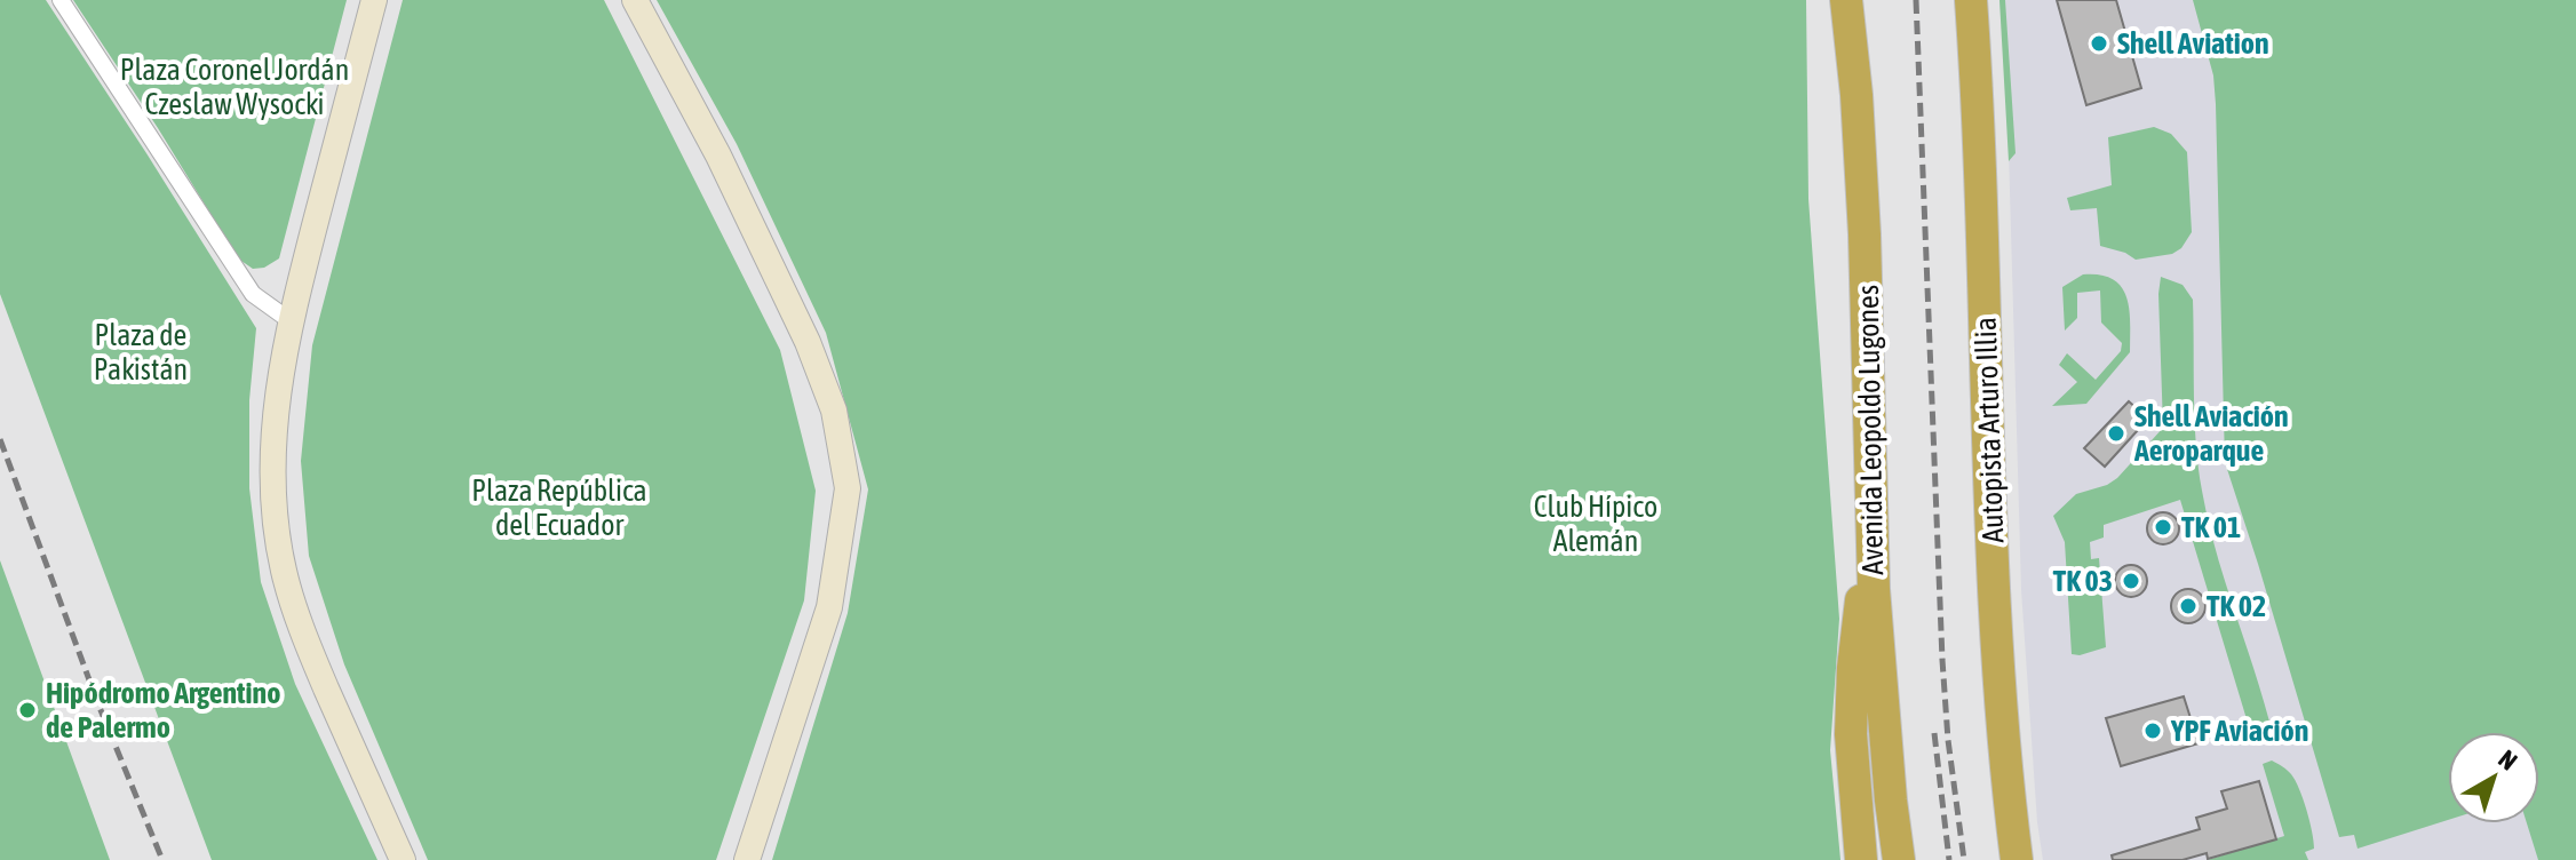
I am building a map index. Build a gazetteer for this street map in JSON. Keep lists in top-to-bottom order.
{
  "streets": {
    "highway": ["Avenida Leopoldo Lugones", "Autopista Arturo Illia"]
  },
  "parks": [
    "Plaza Coronel Jordán Czeslaw Wysocki",
    "Plaza de Pakistán",
    "Plaza República del Ecuador",
    "Club Hípico Alemán"
  ],
  "places": [
    "Shell Aviation",
    "Shell Aviación Aeroparque",
    "TK 01",
    "TK 03",
    "TK 02",
    "Hipódromo Argentino de Palermo",
    "YPF Aviación"
  ],
  "north": "top right"
}
